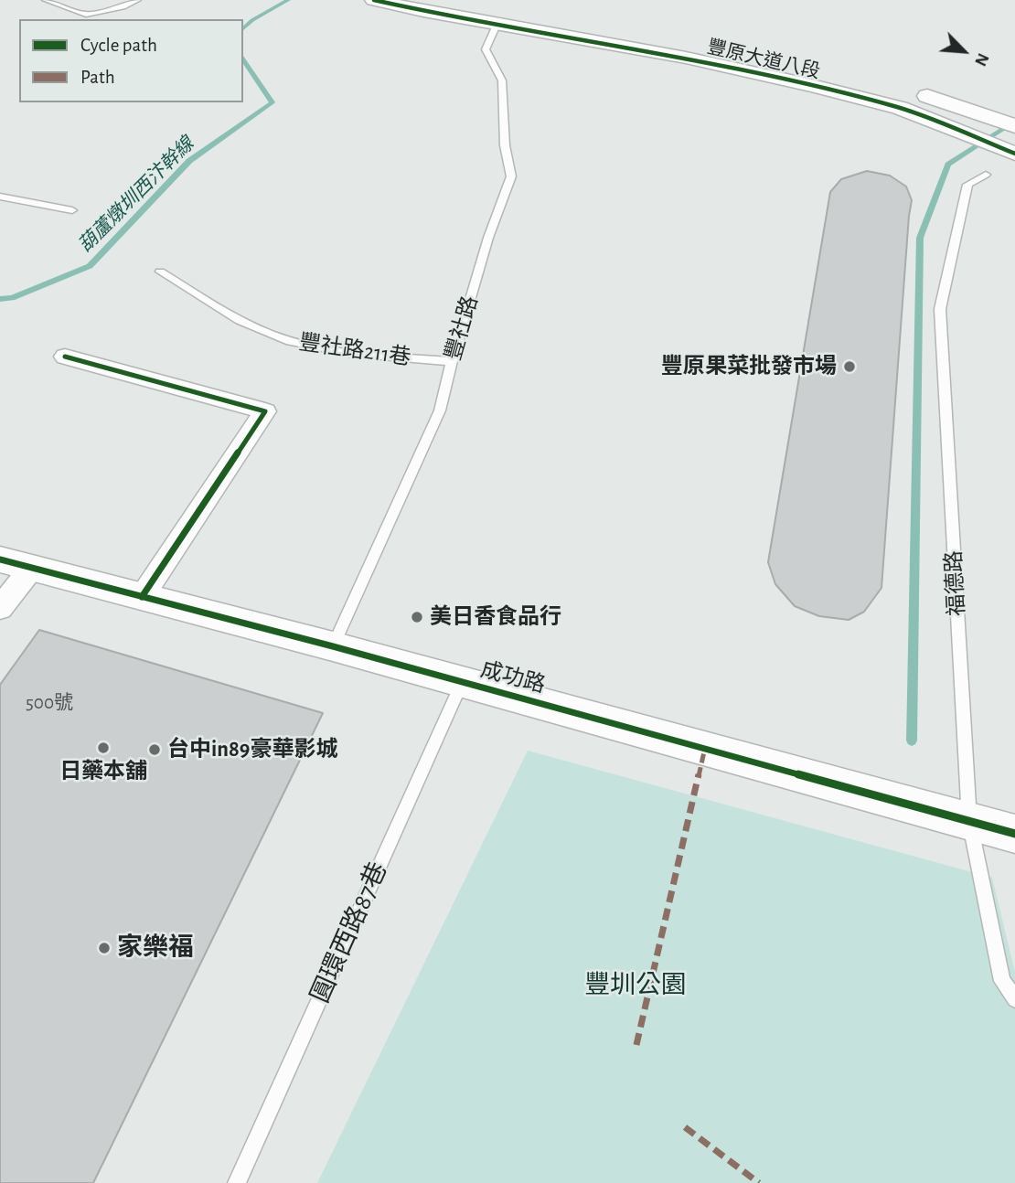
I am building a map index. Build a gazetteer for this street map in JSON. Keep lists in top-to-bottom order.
{
  "streets": {
    "street": ["豐原大道八段", "豐社路", "成功路"],
    "lane": ["豐社路211巷", "福德路", "圓環西路87巷"]
  },
  "crossings": [
    ["豐原大道八段", "豐社路"],
    ["豐社路", "豐社路211巷"],
    ["豐社路", "成功路"],
    ["福德路", "成功路"],
    ["成功路", "圓環西路87巷"]
  ],
  "water": ["葫蘆燉圳西汴幹線"],
  "parks": ["豐圳公園"],
  "places": [
    "豐原果菜批發市場",
    "美日香食品行",
    "日藥本舖",
    "台中in89豪華影城",
    "家樂福"
  ],
  "house_numbers": ["500號"],
  "legend": ["Cycle path", "Path"],
  "north": "bottom right"
}
